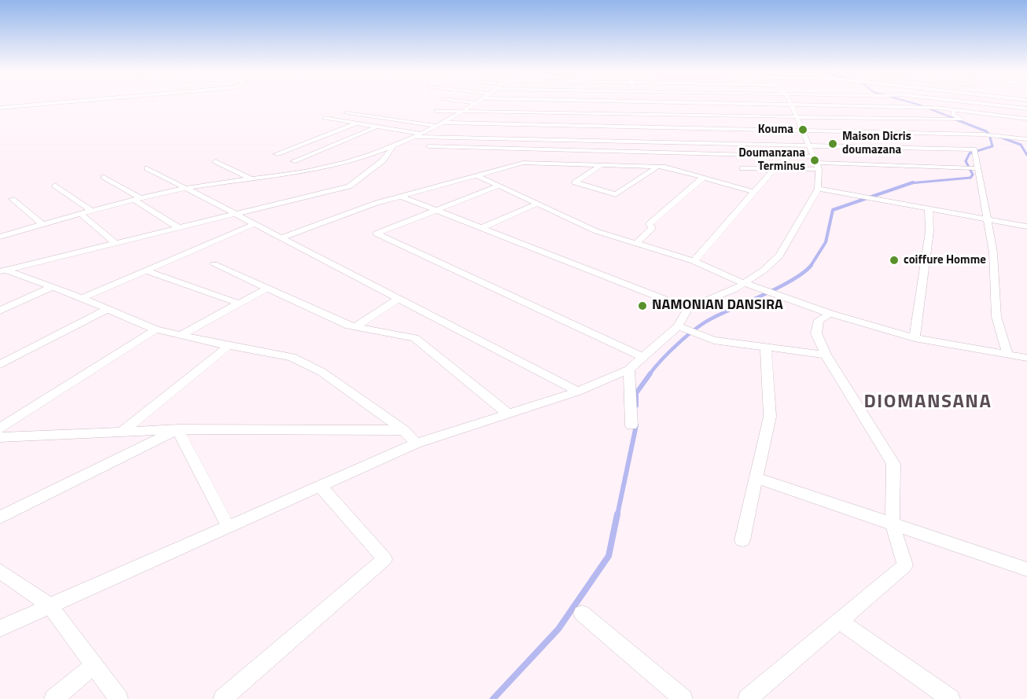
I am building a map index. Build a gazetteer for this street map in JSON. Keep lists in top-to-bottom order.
{
  "districts": ["DIOMANSANA"],
  "places": [
    "Kouma",
    "Maison Dicris doumazana",
    "Doumanzana Terminus",
    "coiffure Homme",
    "NAMONIAN DANSIRA"
  ]
}
